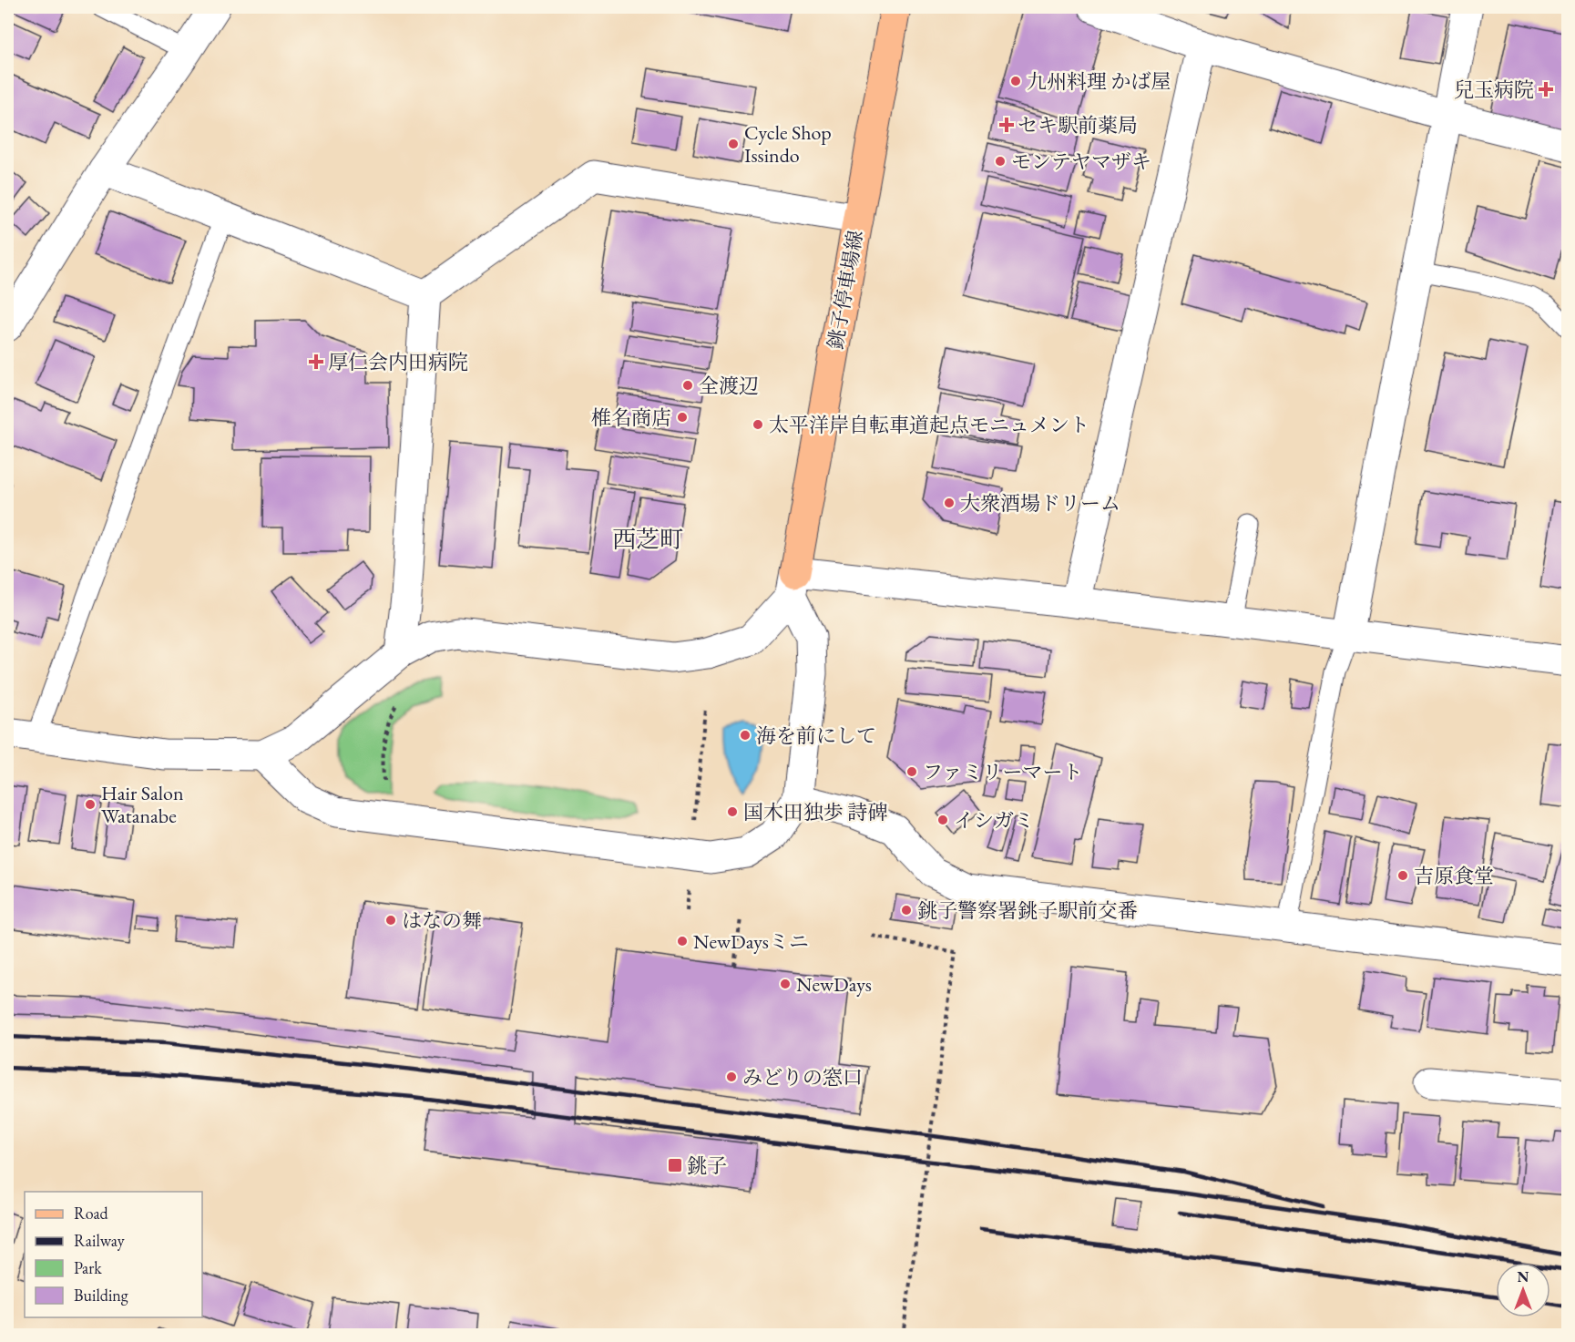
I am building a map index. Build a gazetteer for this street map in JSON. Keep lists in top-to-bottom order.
{
  "streets": {
    "main road": ["銚子停車場線"]
  },
  "districts": ["西芝町"],
  "places": {
    "other": [
      "九州料理 かば屋",
      "Cycle Shop Issindo",
      "モンテヤマザキ",
      "全渡辺",
      "椎名商店",
      "太平洋岸自転車道起点モニュメント",
      "大衆酒場ドリーム",
      "海を前にして",
      "ファミリーマート",
      "Hair Salon Watanabe",
      "国木田独歩 詩碑",
      "イシガミ",
      "吉原食堂",
      "銚子警察署銚子駅前交番",
      "はなの舞",
      "NewDaysミニ",
      "NewDays",
      "みどりの窓口"
    ],
    "health": ["兒玉病院", "セキ駅前薬局", "厚仁会内田病院"],
    "transit": ["銚子"]
  },
  "legend": [
    "Road",
    "Railway",
    "Park",
    "Building"
  ],
  "north": "top"
}
